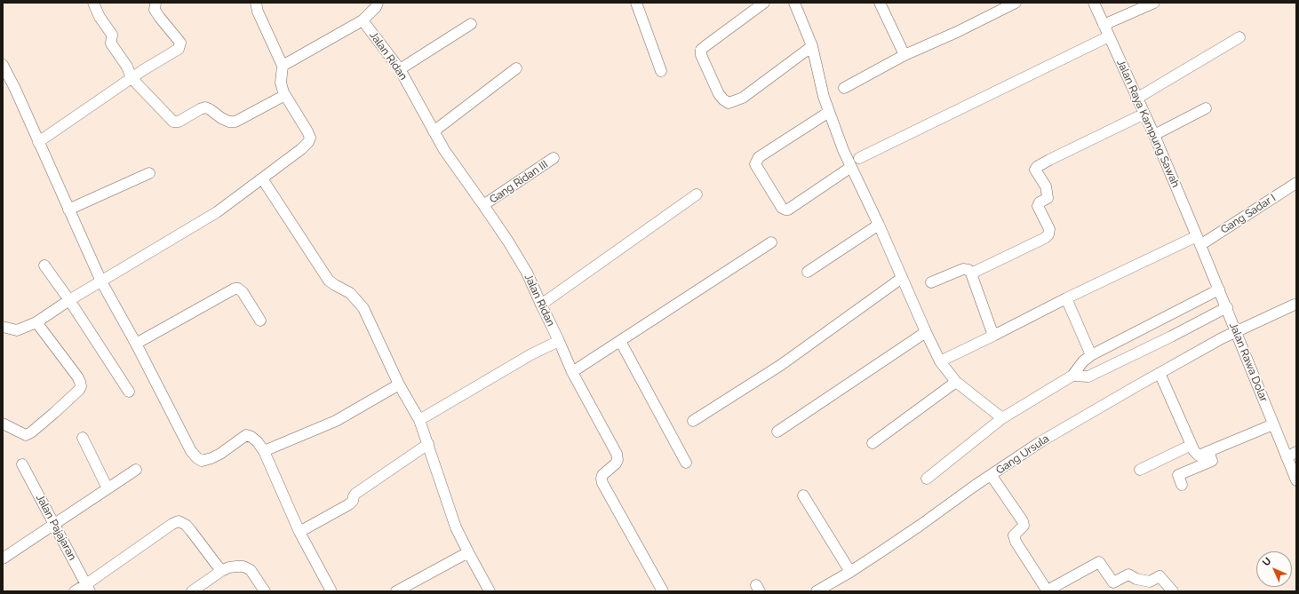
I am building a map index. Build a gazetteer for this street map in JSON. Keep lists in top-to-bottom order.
{
  "streets": {
    "street": [
      "Jalan Ridan",
      "Jalan Raya Kampung Sawah",
      "Gang Ridan III",
      "Gang Sadar I",
      "Jalan Rawa Dolar",
      "Gang Ursula",
      "Jalan Pajajaran"
    ]
  },
  "crossings": [
    ["Jalan Ridan", "Gang Ridan III"],
    ["Jalan Raya Kampung Sawah", "Gang Sadar I"],
    ["Jalan Raya Kampung Sawah", "Jalan Rawa Dolar"],
    ["Gang Sadar I", "Jalan Rawa Dolar"],
    ["Jalan Rawa Dolar", "Gang Ursula"]
  ],
  "north": "top left"
}
